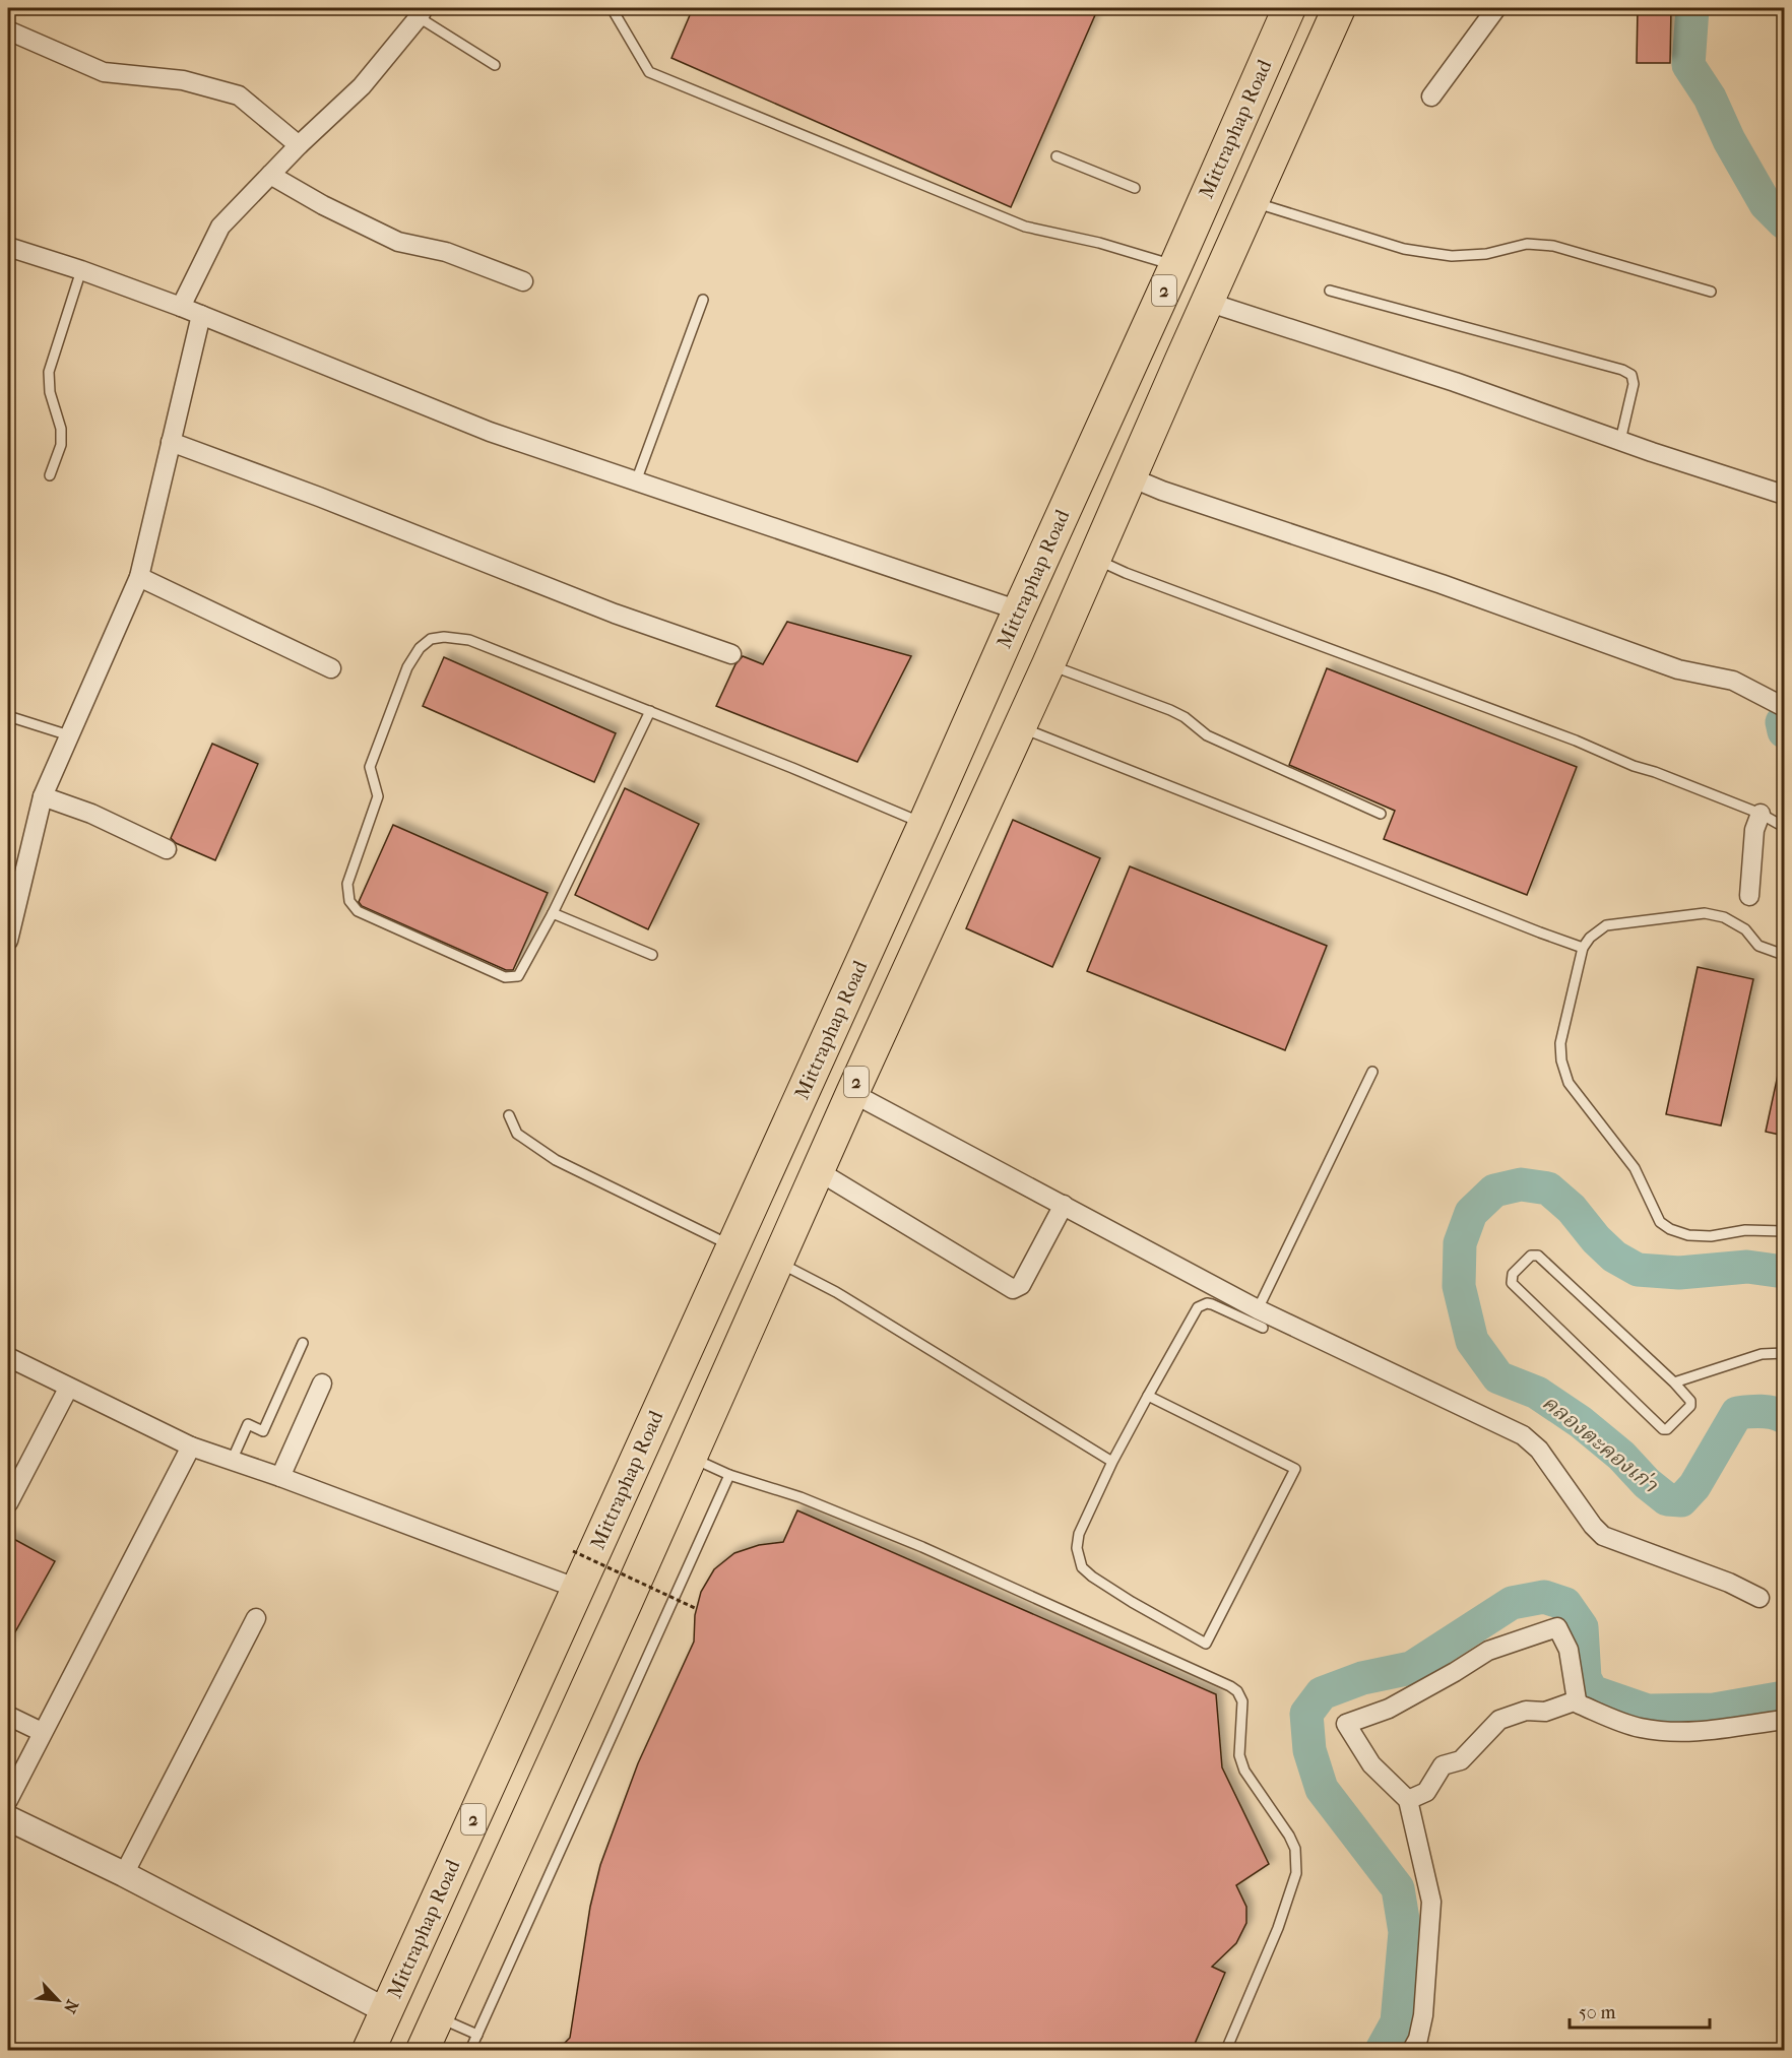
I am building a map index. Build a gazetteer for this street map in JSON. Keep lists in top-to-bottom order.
{
  "streets": {
    "highway": ["Mittraphap Road", "2"]
  },
  "water": ["คลองตะคองเก่า"],
  "scale_bar": "50 m",
  "north": "bottom right"
}
